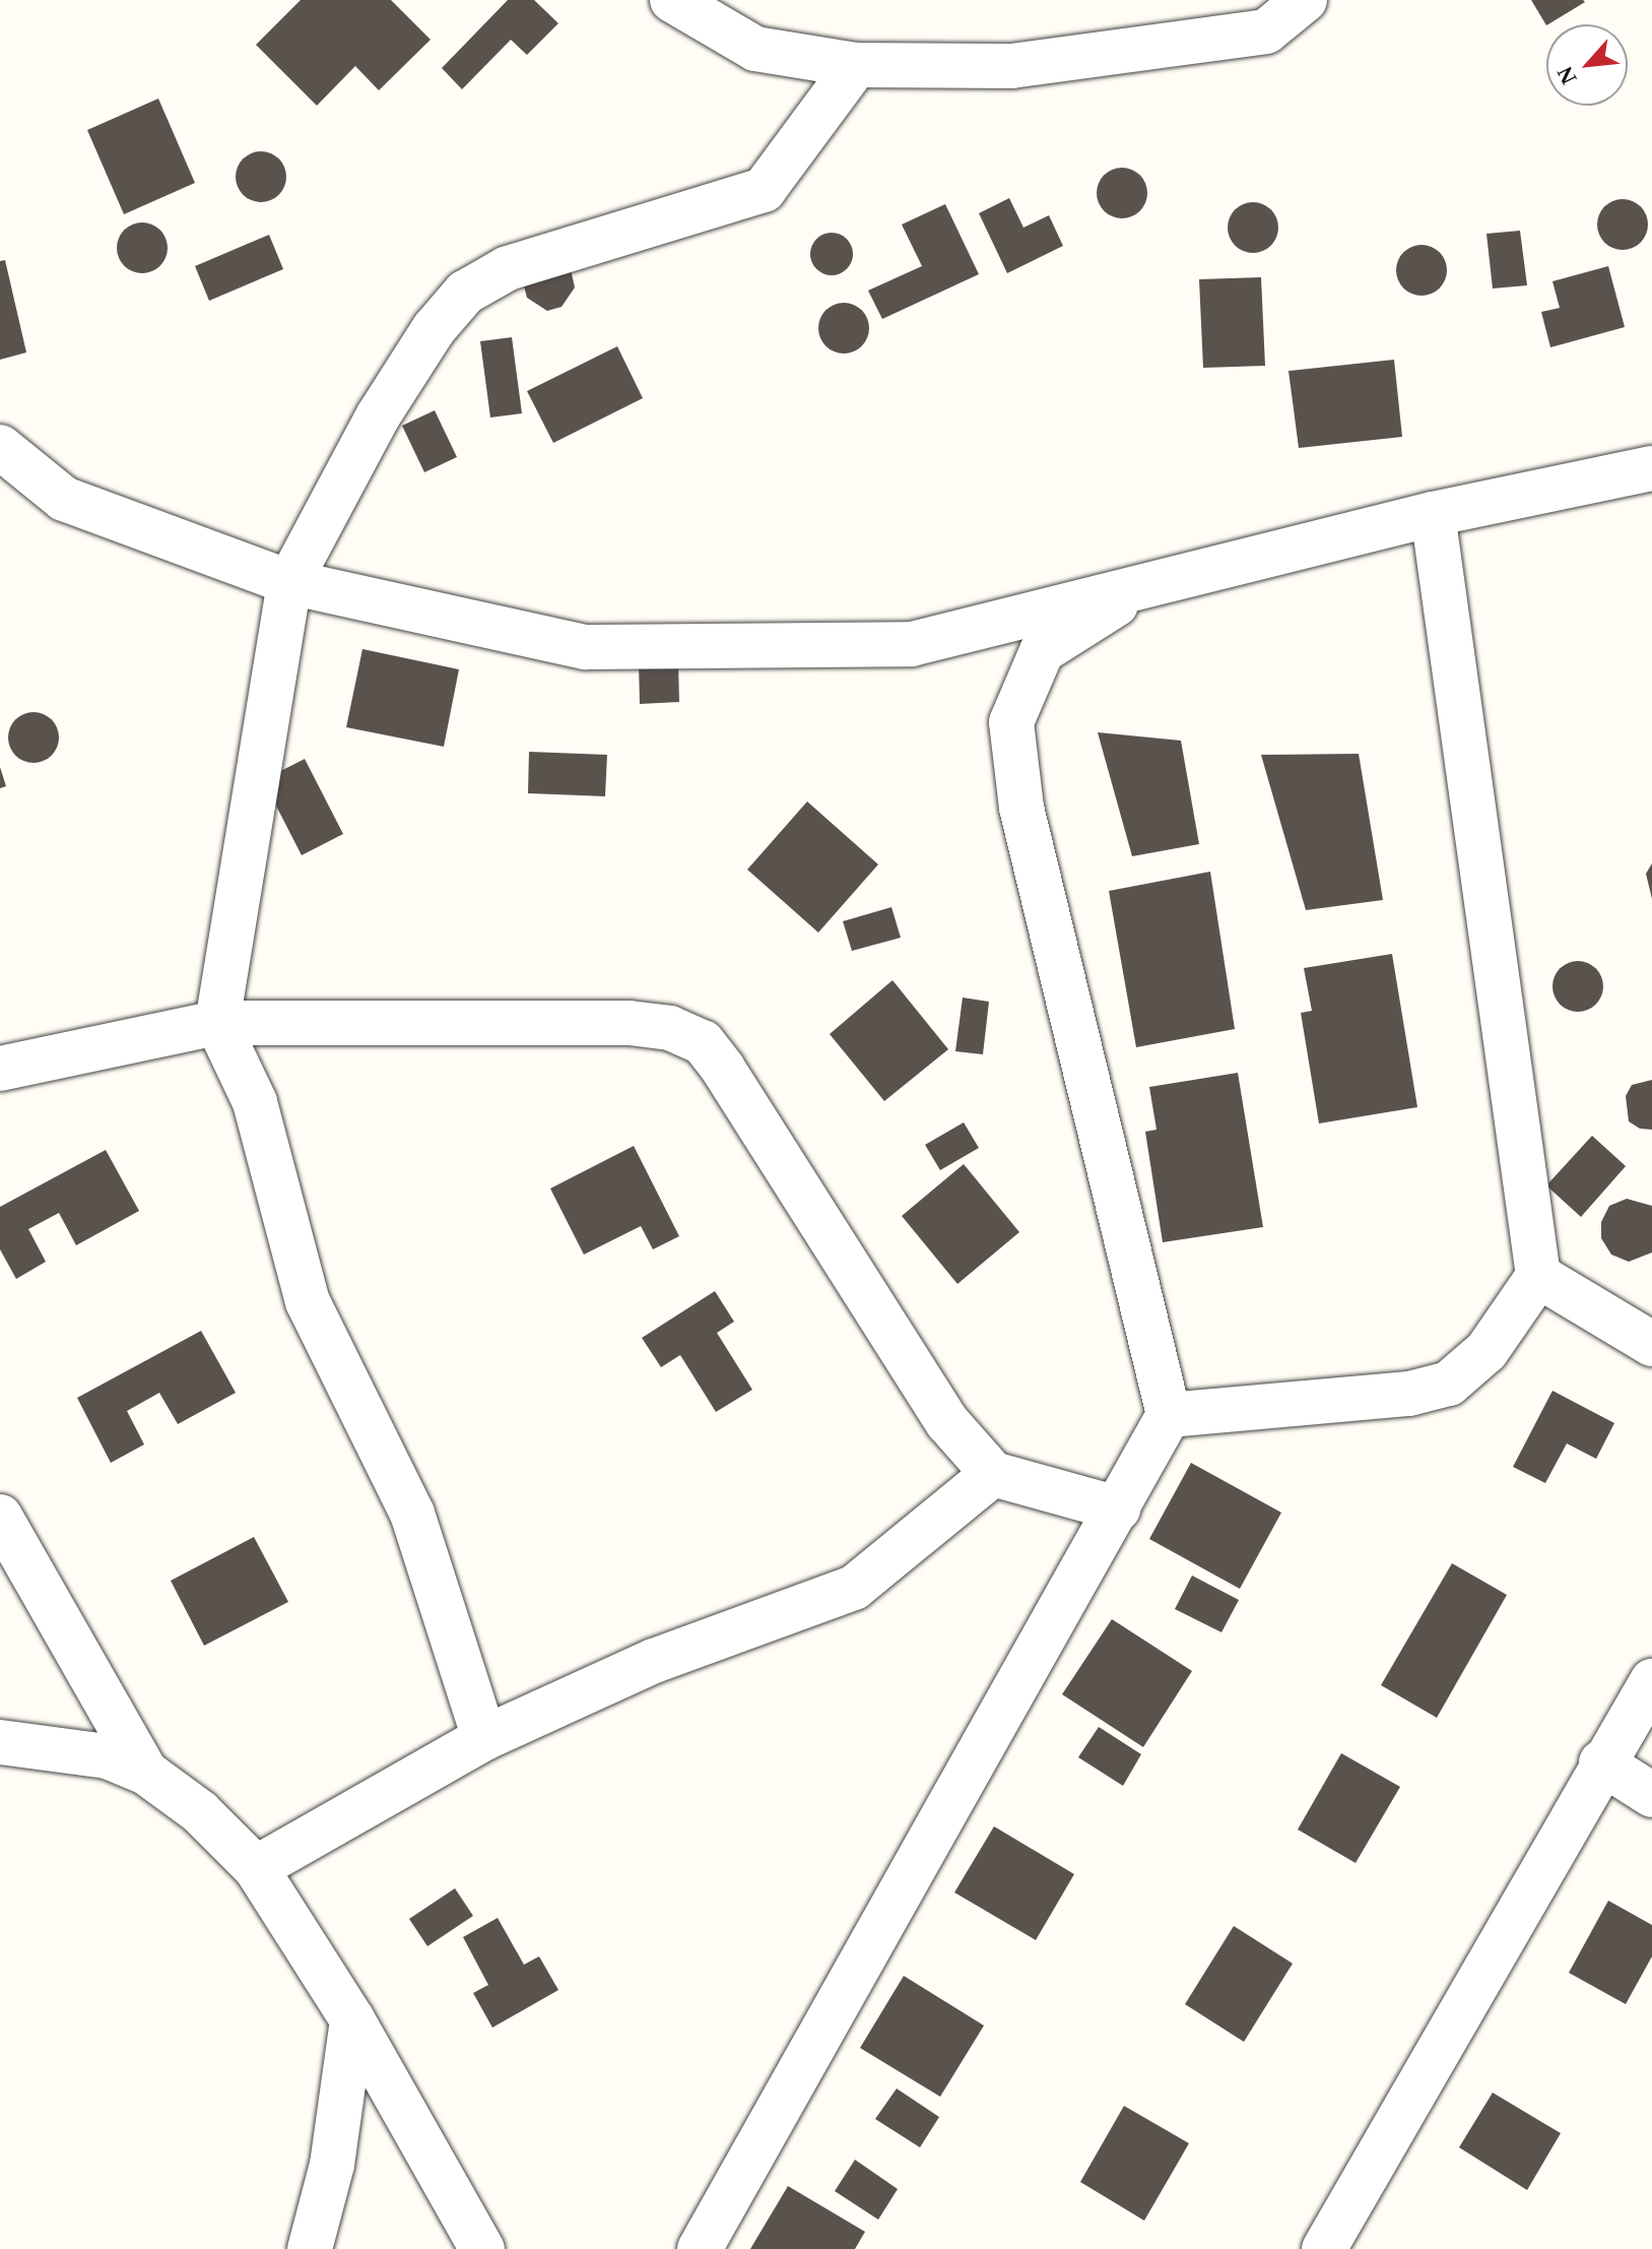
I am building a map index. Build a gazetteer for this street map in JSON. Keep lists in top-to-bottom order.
{
  "north": "bottom left"
}
